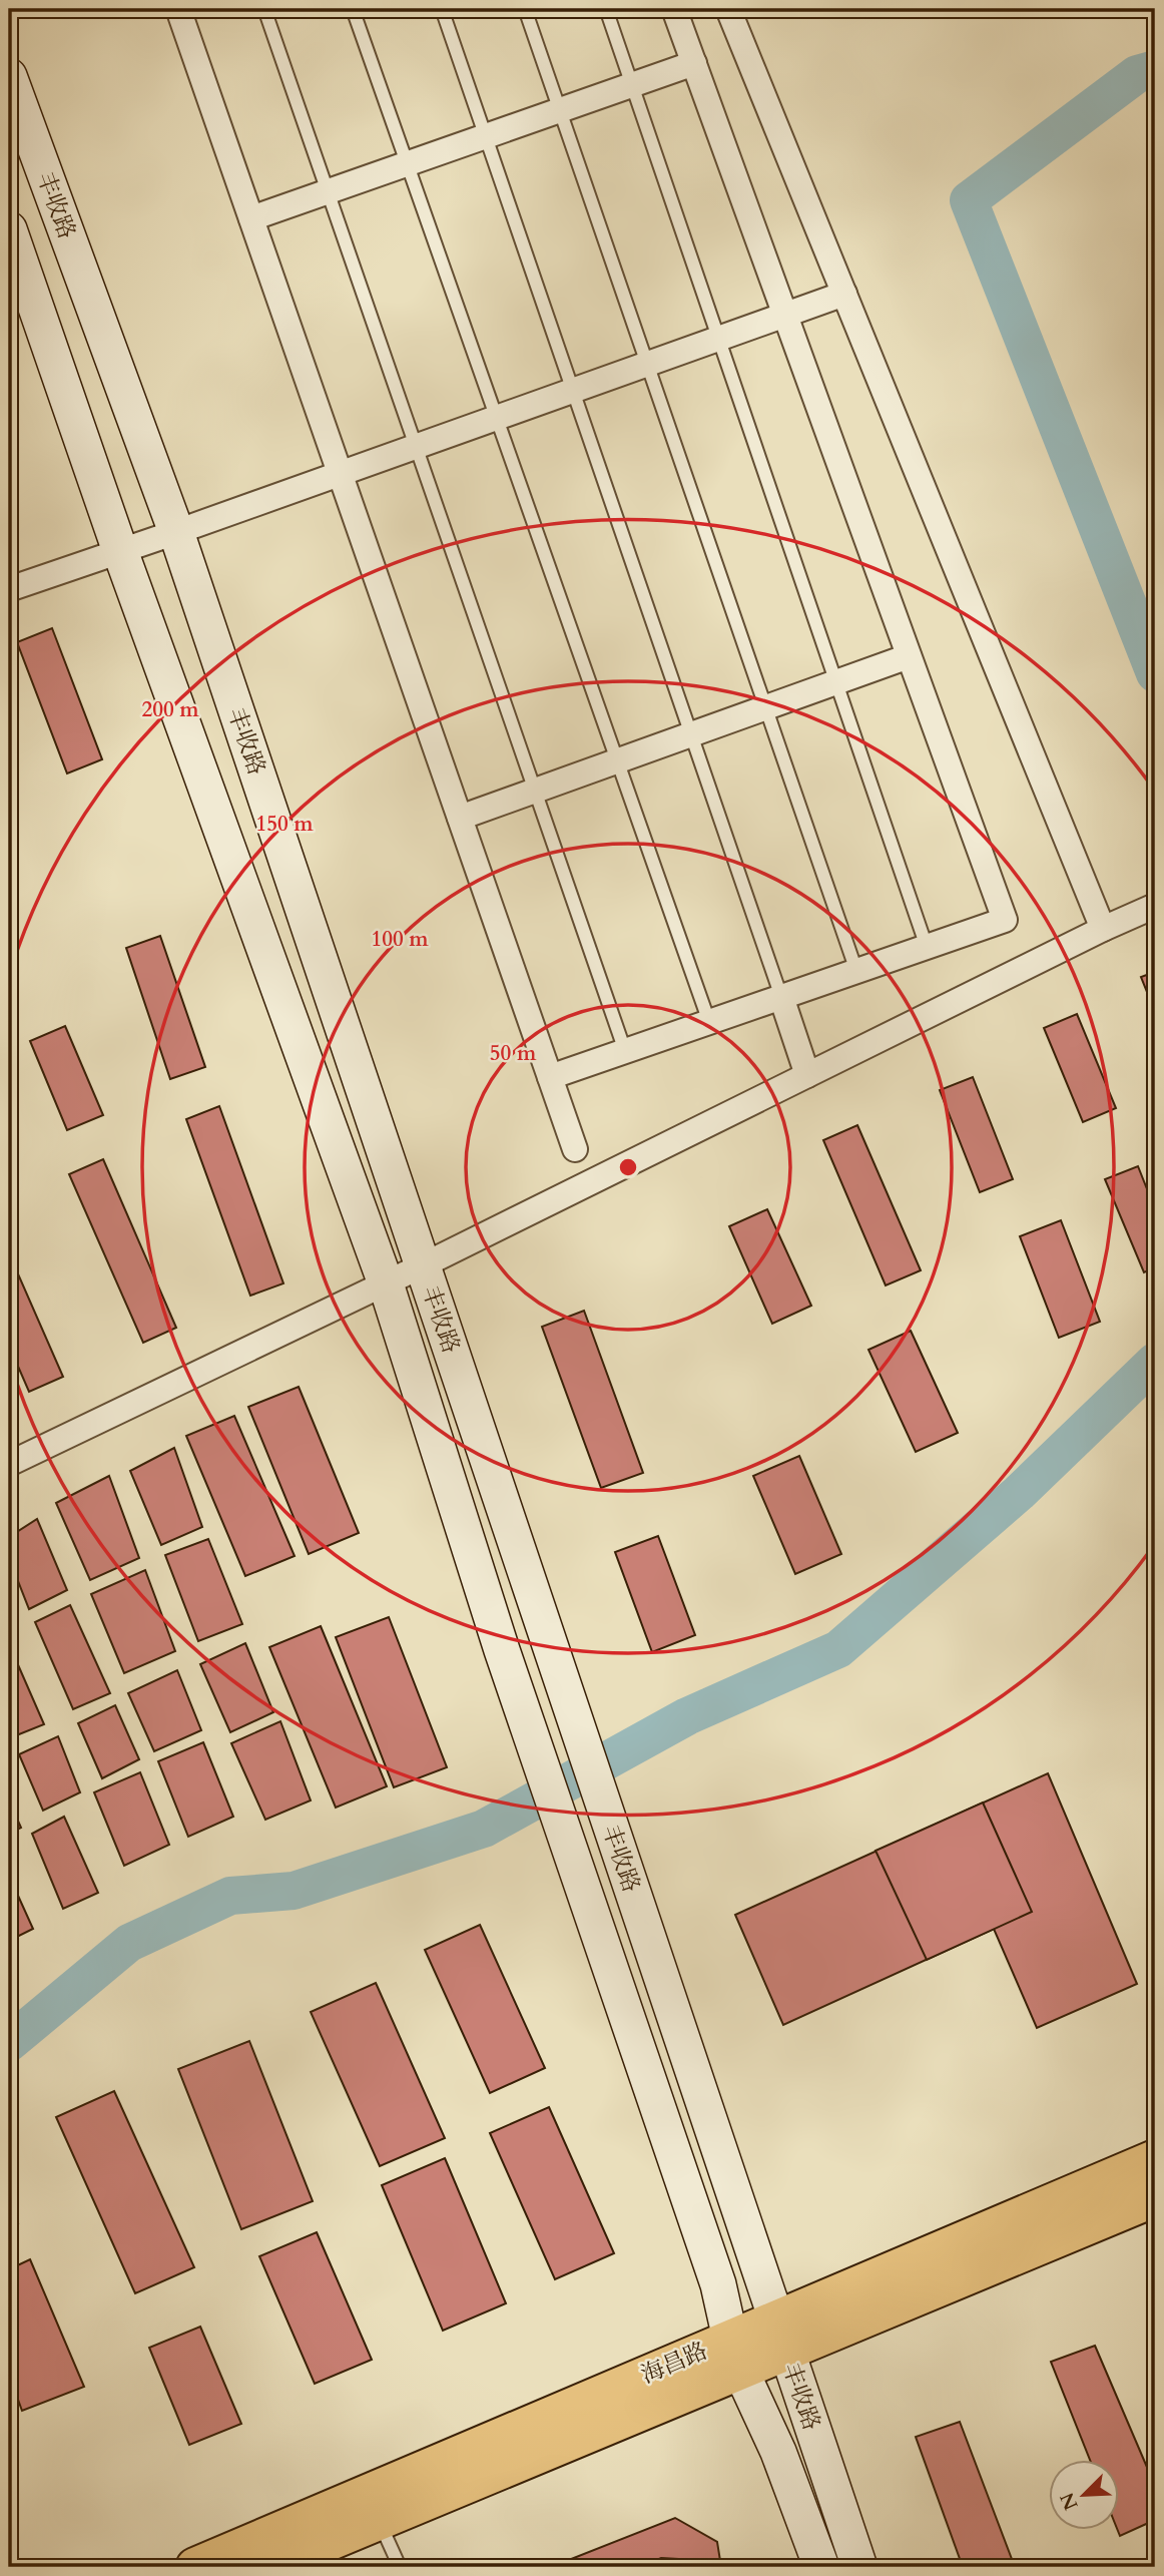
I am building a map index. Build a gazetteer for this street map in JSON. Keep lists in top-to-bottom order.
{
  "streets": {
    "main road": ["丰收路", "海昌路"]
  },
  "crossings": [
    ["丰收路", "海昌路"]
  ],
  "north": "bottom left",
  "rings": [
    "200 m",
    "150 m",
    "100 m",
    "50 m"
  ]
}
